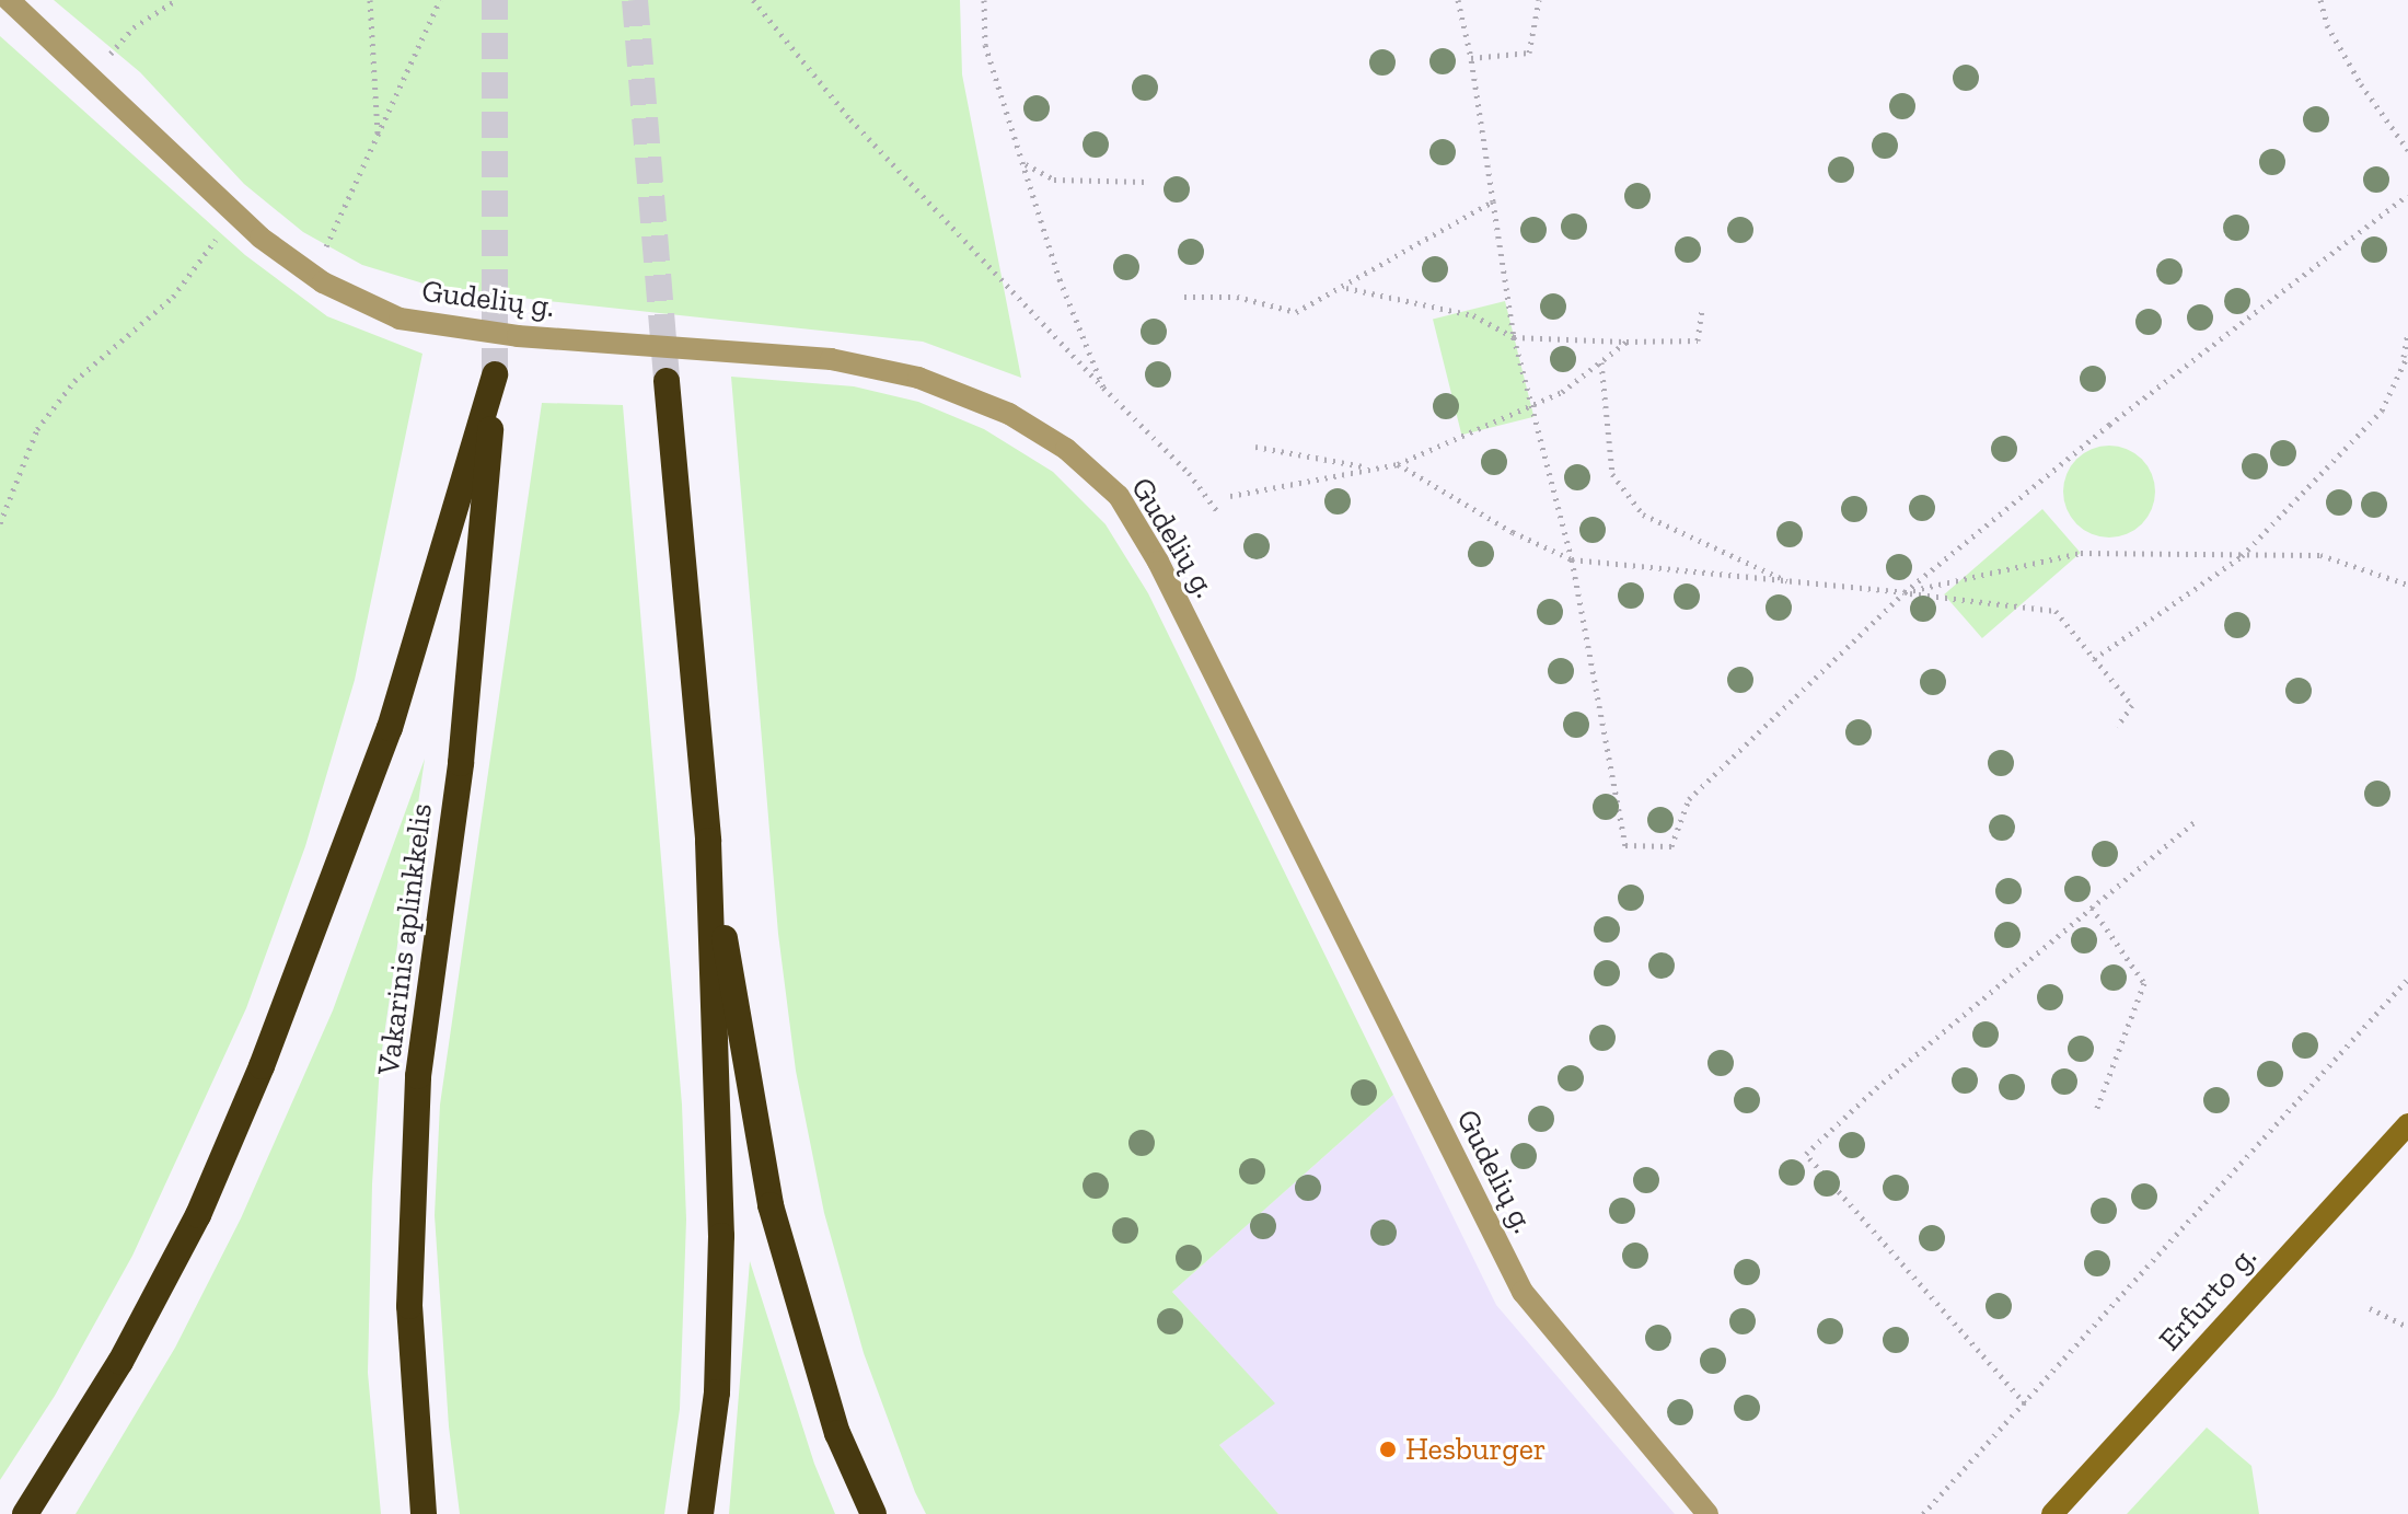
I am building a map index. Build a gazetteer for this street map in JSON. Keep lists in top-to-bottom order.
{
  "streets": {
    "highway": ["Vakarinis aplinkkelis"],
    "street": ["Gudelių g.", "Erfurto g."]
  },
  "places": ["Hesburger"]
}
